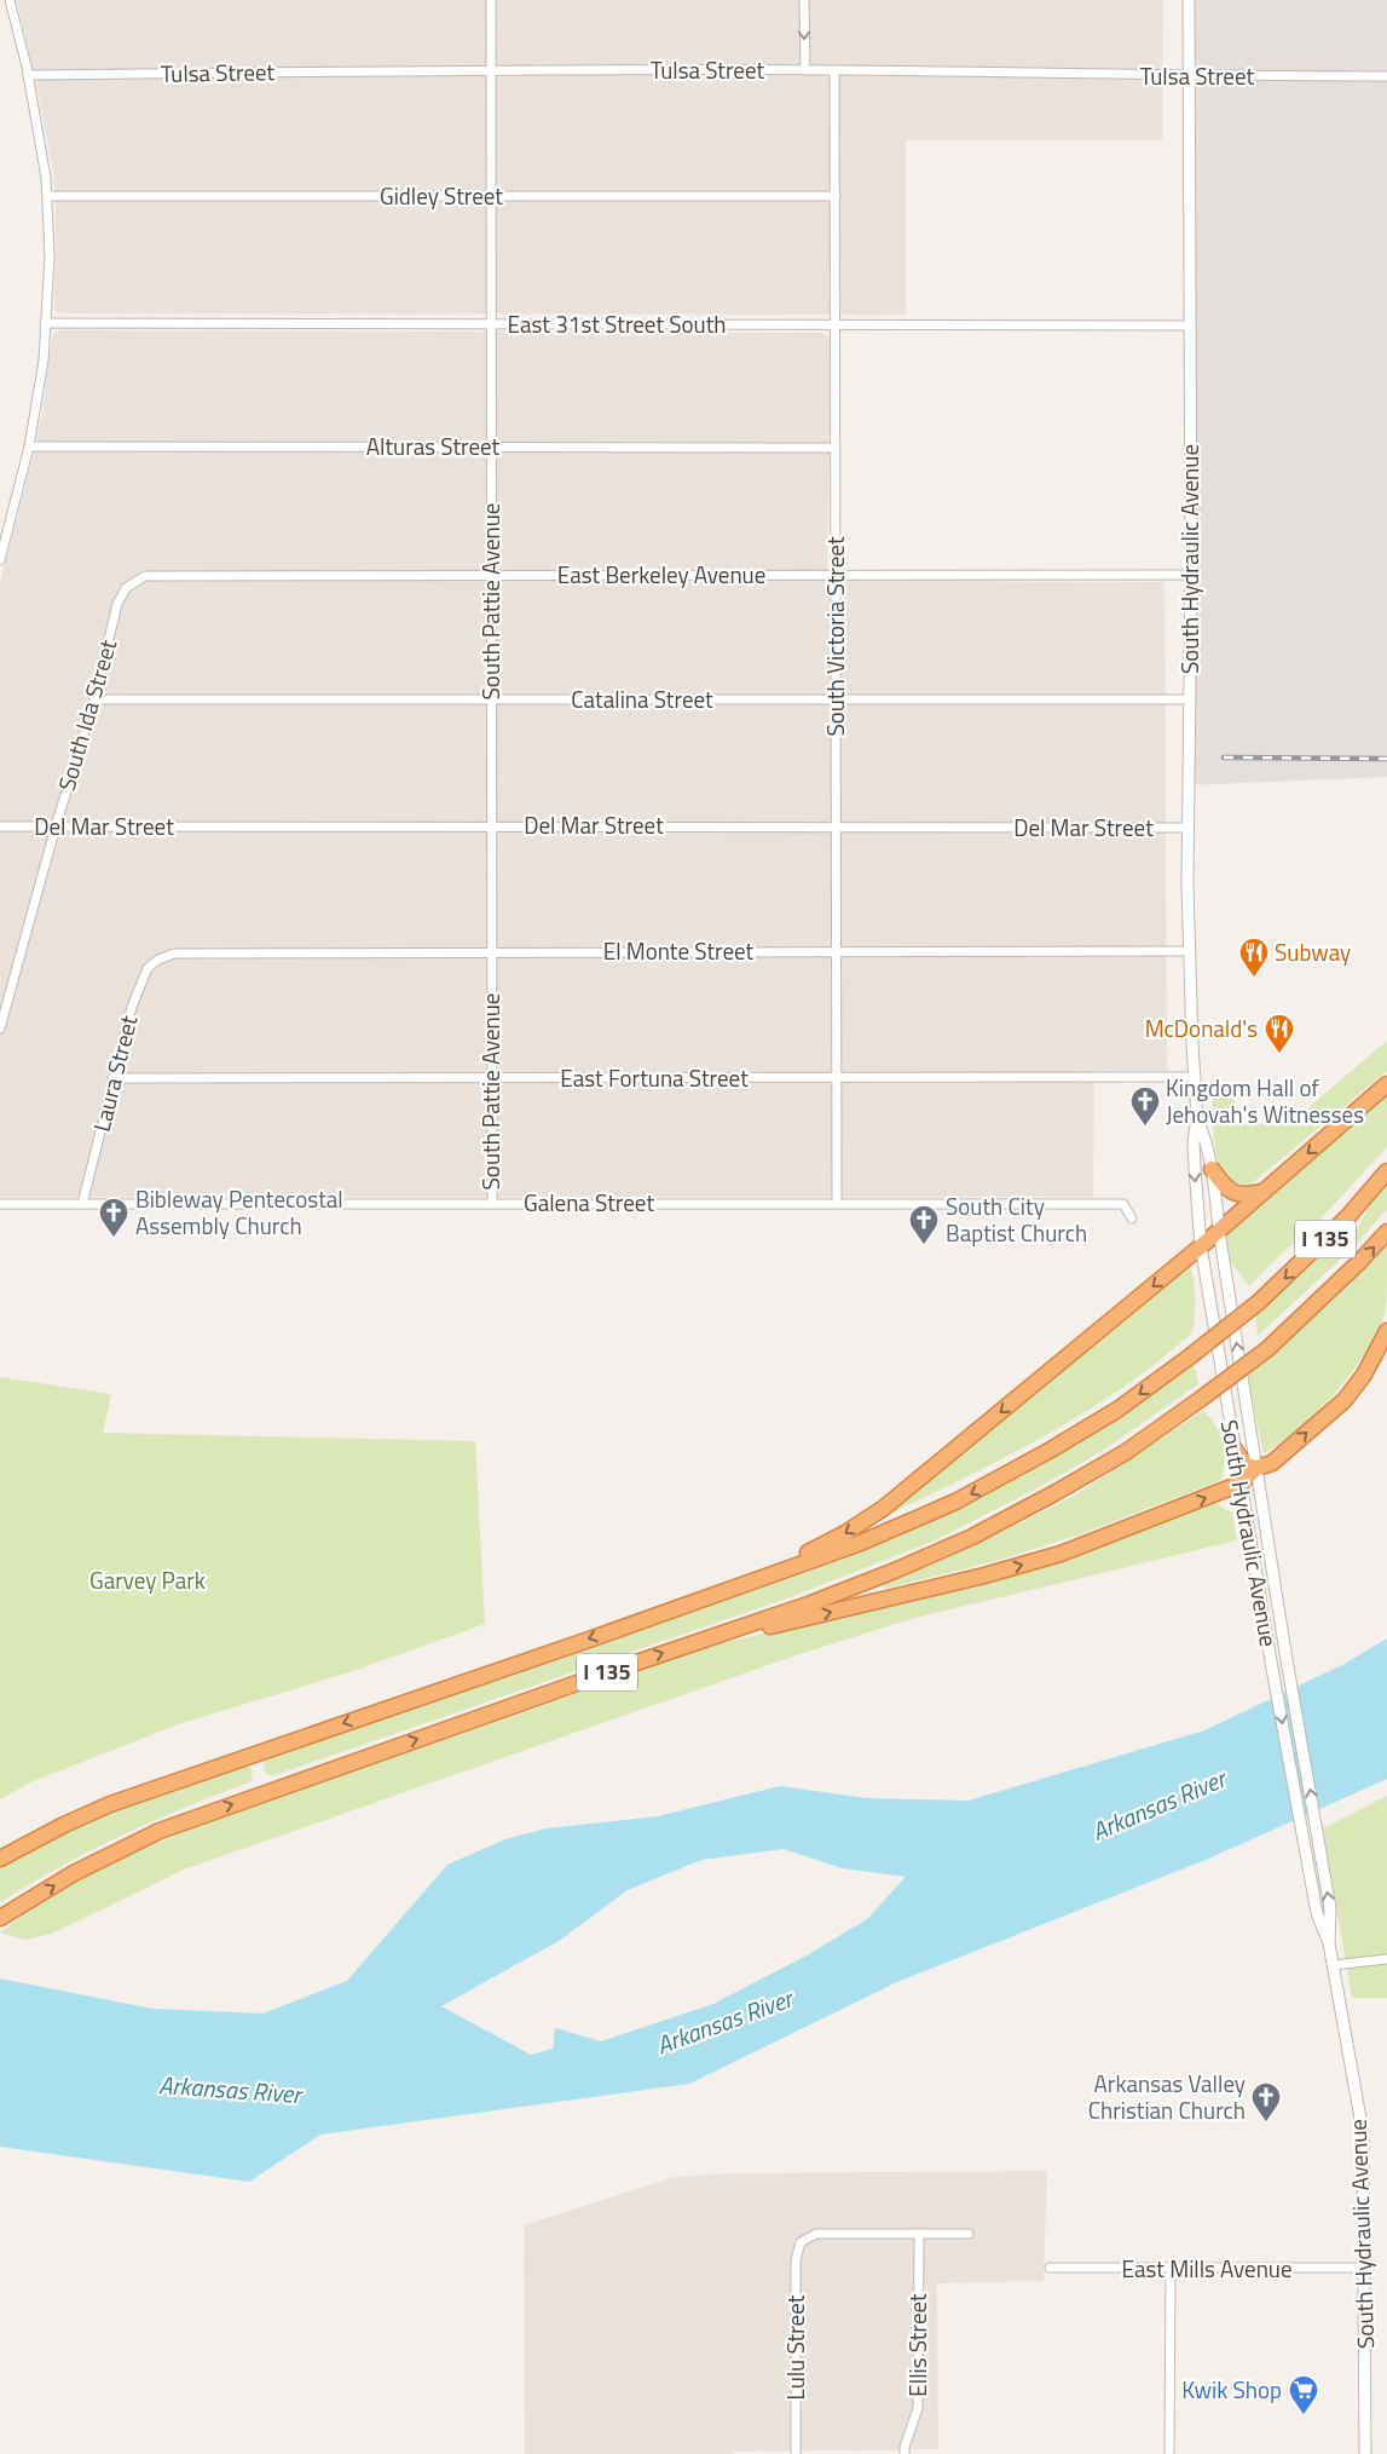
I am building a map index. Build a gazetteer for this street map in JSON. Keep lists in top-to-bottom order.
{
  "streets": {
    "highway": ["I 135"],
    "street": [
      "Tulsa Street",
      "Gidley Street",
      "East 31st Street South",
      "Alturas Street",
      "South Hydraulic Avenue",
      "East Berkeley Avenue",
      "South Pattie Avenue",
      "South Victoria Street",
      "Catalina Street",
      "South Ida Street",
      "Del Mar Street",
      "El Monte Street",
      "Laura Street",
      "East Fortuna Street",
      "Galena Street",
      "East Mills Avenue",
      "Ellis Street",
      "Lulu Street"
    ]
  },
  "crossings": [
    ["Tulsa Street", "South Hydraulic Avenue"],
    ["Tulsa Street", "South Pattie Avenue"],
    ["Tulsa Street", "South Victoria Street"],
    ["Gidley Street", "South Pattie Avenue"],
    ["Gidley Street", "South Victoria Street"],
    ["East 31st Street South", "South Hydraulic Avenue"],
    ["East 31st Street South", "South Pattie Avenue"],
    ["East 31st Street South", "South Victoria Street"],
    ["Alturas Street", "South Pattie Avenue"],
    ["Alturas Street", "South Victoria Street"],
    ["South Hydraulic Avenue", "East Berkeley Avenue"],
    ["South Hydraulic Avenue", "Catalina Street"],
    ["South Hydraulic Avenue", "Del Mar Street"],
    ["South Hydraulic Avenue", "El Monte Street"],
    ["South Hydraulic Avenue", "East Fortuna Street"],
    ["South Hydraulic Avenue", "East Mills Avenue"],
    ["East Berkeley Avenue", "South Pattie Avenue"],
    ["East Berkeley Avenue", "South Victoria Street"],
    ["East Berkeley Avenue", "South Ida Street"],
    ["South Pattie Avenue", "Catalina Street"],
    ["South Pattie Avenue", "Del Mar Street"],
    ["South Pattie Avenue", "El Monte Street"],
    ["South Pattie Avenue", "East Fortuna Street"],
    ["South Pattie Avenue", "Galena Street"],
    ["South Victoria Street", "Catalina Street"],
    ["South Victoria Street", "Del Mar Street"],
    ["South Victoria Street", "El Monte Street"],
    ["South Victoria Street", "East Fortuna Street"],
    ["South Victoria Street", "Galena Street"],
    ["Catalina Street", "South Ida Street"],
    ["South Ida Street", "Del Mar Street"],
    ["El Monte Street", "Laura Street"],
    ["Laura Street", "East Fortuna Street"],
    ["Laura Street", "Galena Street"],
    ["Ellis Street", "Lulu Street"]
  ],
  "water": ["Arkansas River"],
  "parks": ["Garvey Park"],
  "places": {
    "restaurant": ["Subway", "McDonald's"],
    "church": [
      "Kingdom Hall of Jehovah's Witnesses",
      "Bibleway Pentecostal Assembly Church",
      "South City Baptist Church",
      "Arkansas Valley Christian Church"
    ],
    "supermarket": ["Kwik Shop"]
  }
}
